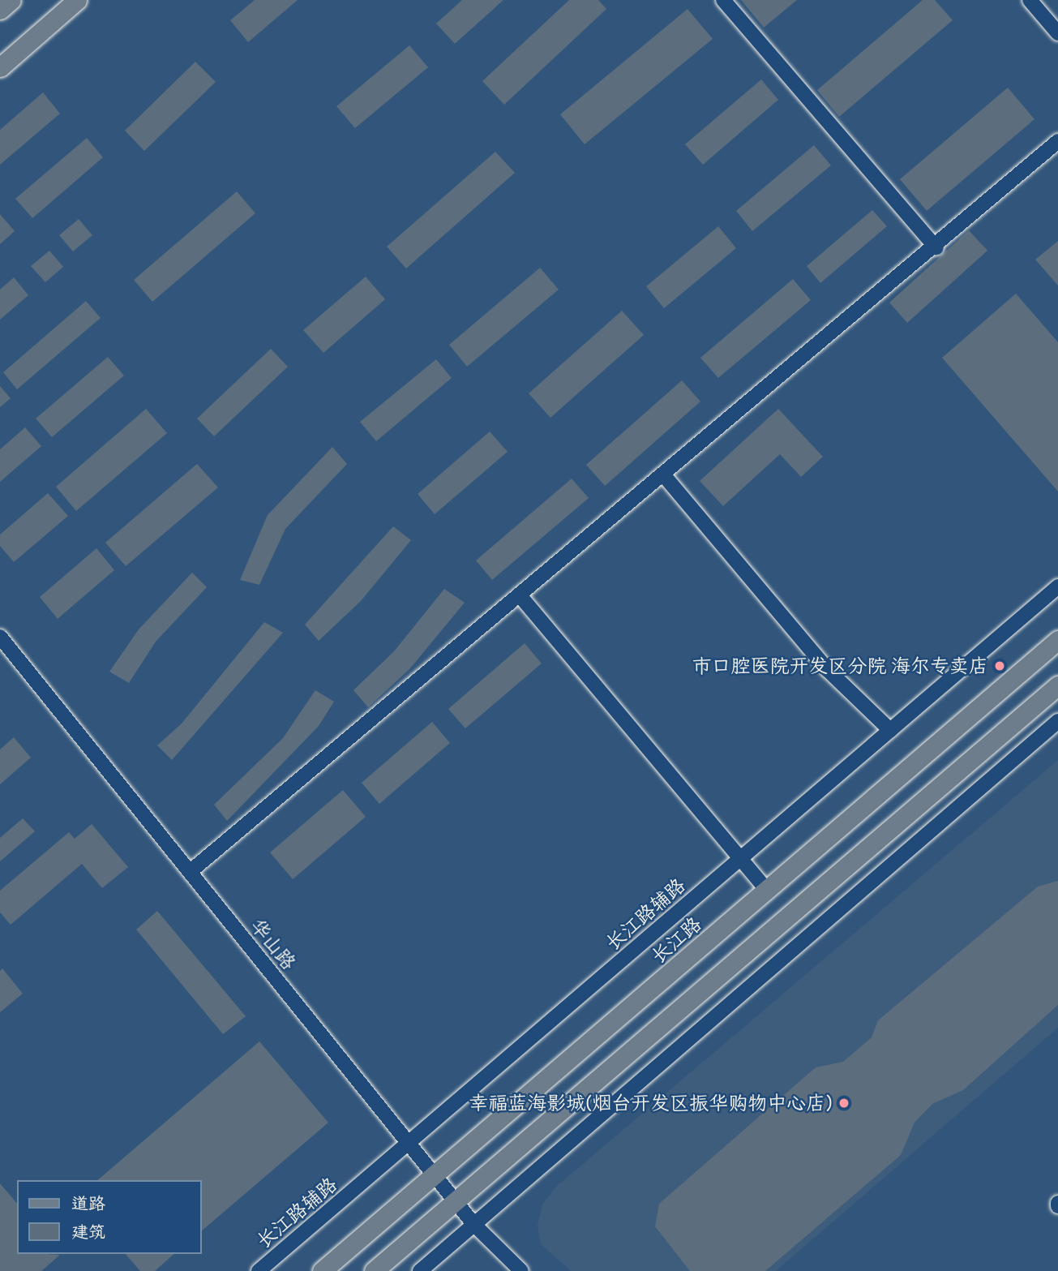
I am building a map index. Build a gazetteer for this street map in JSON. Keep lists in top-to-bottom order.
{
  "streets": {
    "main road": ["长江路"],
    "street": ["长江路辅路", "华山路"]
  },
  "crossings": [
    ["长江路辅路", "华山路"],
    ["长江路", "华山路"]
  ],
  "places": ["市口腔医院开发区分院 海尔专卖店", "幸福蓝海影城(烟台开发区振华购物中心店)"],
  "legend": ["道路", "建筑"]
}
